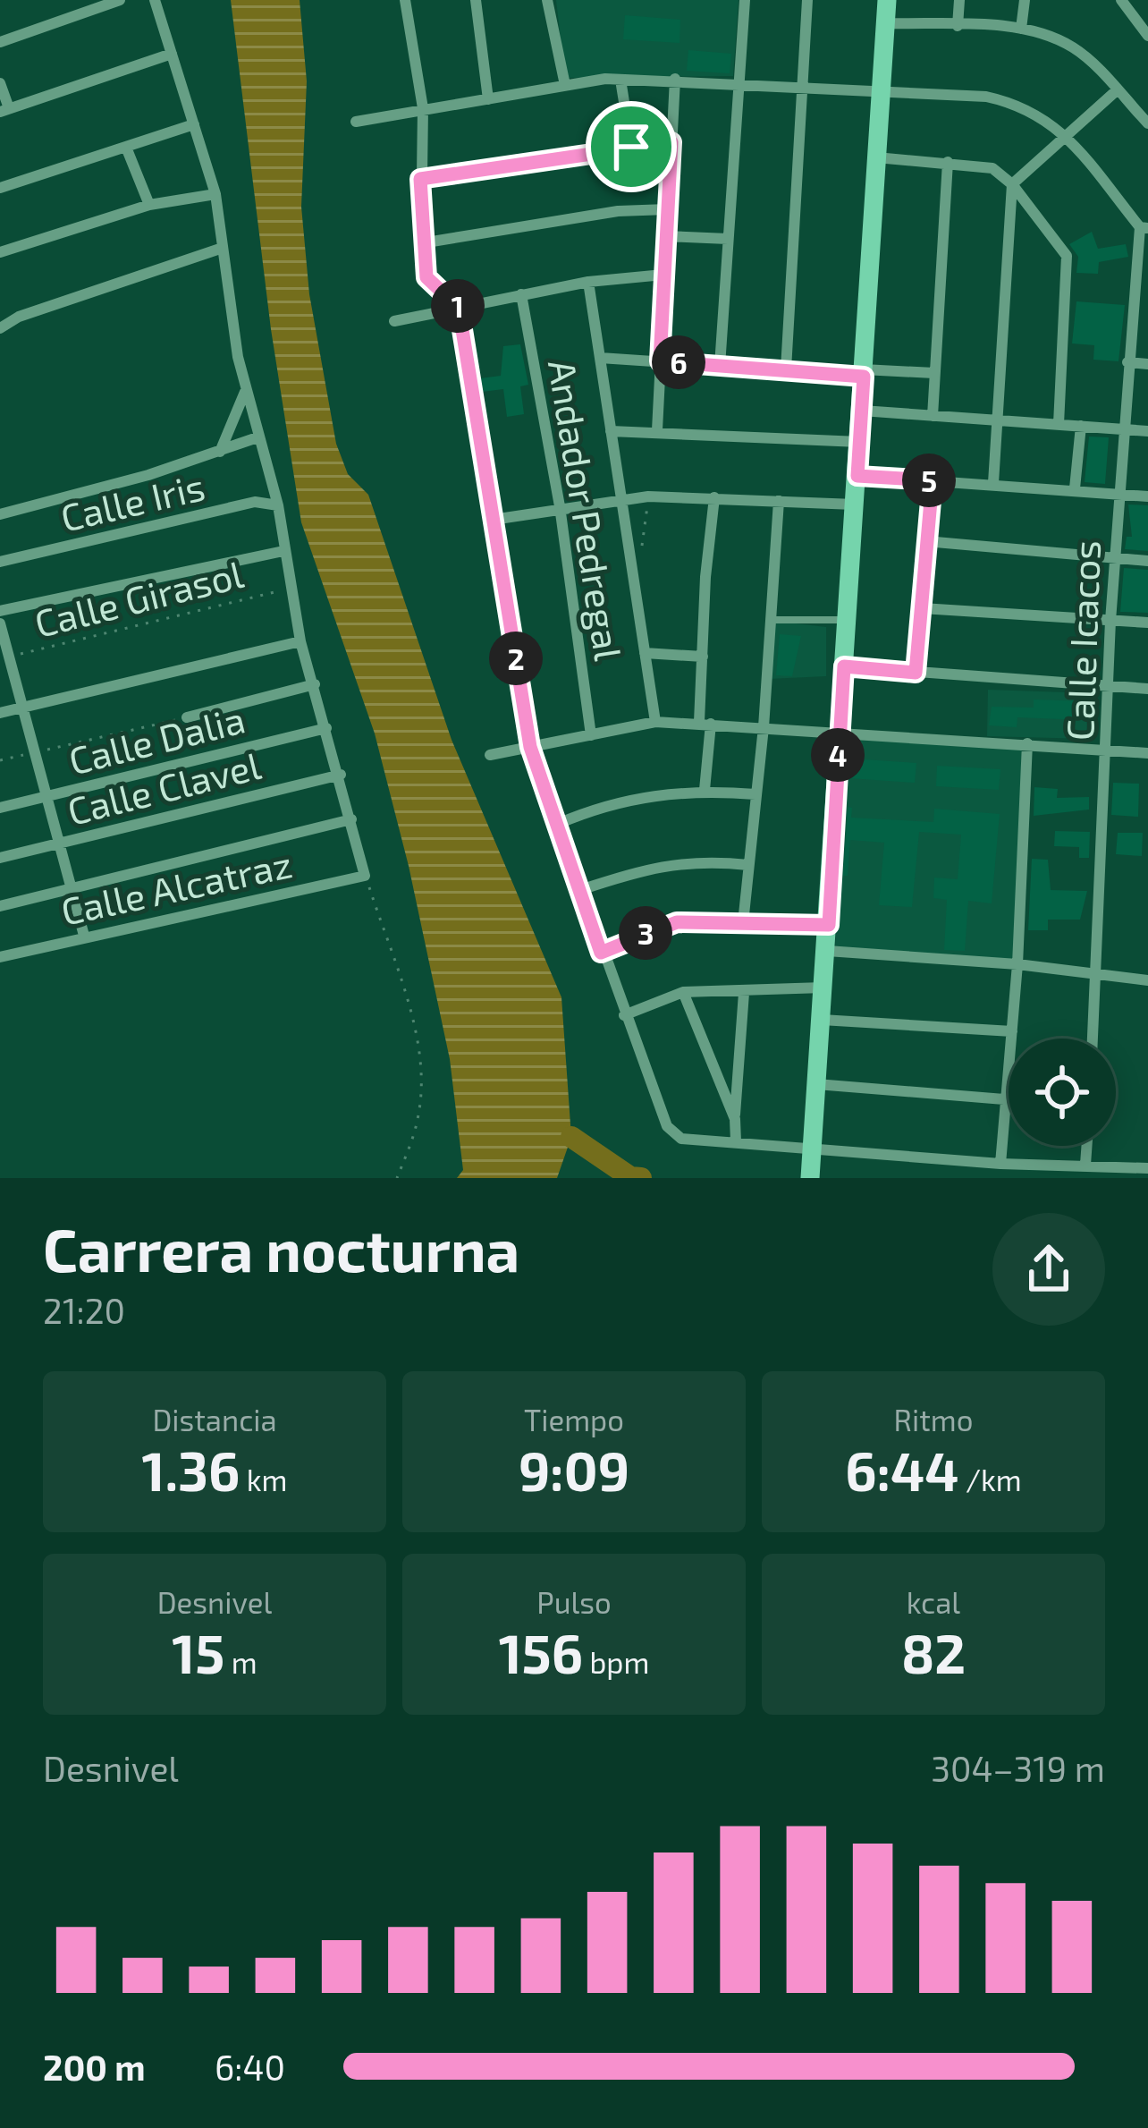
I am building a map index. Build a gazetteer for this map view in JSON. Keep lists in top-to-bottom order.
{
  "streets": {
    "street": [
      "Calle Iris",
      "Andador Pedregal",
      "Calle Icacos",
      "Calle Dalia",
      "Calle Clavel",
      "Calle Alcatraz"
    ],
    "path": ["Calle Girasol"]
  },
  "page": {
    "pins": [
      "1",
      "6",
      "5",
      "2",
      "4",
      "3"
    ],
    "heading": ["Carrera nocturna", "21:20"],
    "stats": [
      ["Distancia", "1.36 km"],
      ["Tiempo", "9:09"],
      ["Ritmo", "6:44 /km"],
      ["Desnivel", "15 m"],
      ["Pulso", "156 bpm"],
      ["kcal", "82"]
    ],
    "chart": ["Desnivel", "304–319 m"],
    "list": [
      {
        "name": "200 m",
        "note": "6:40"
      }
    ]
  }
}
